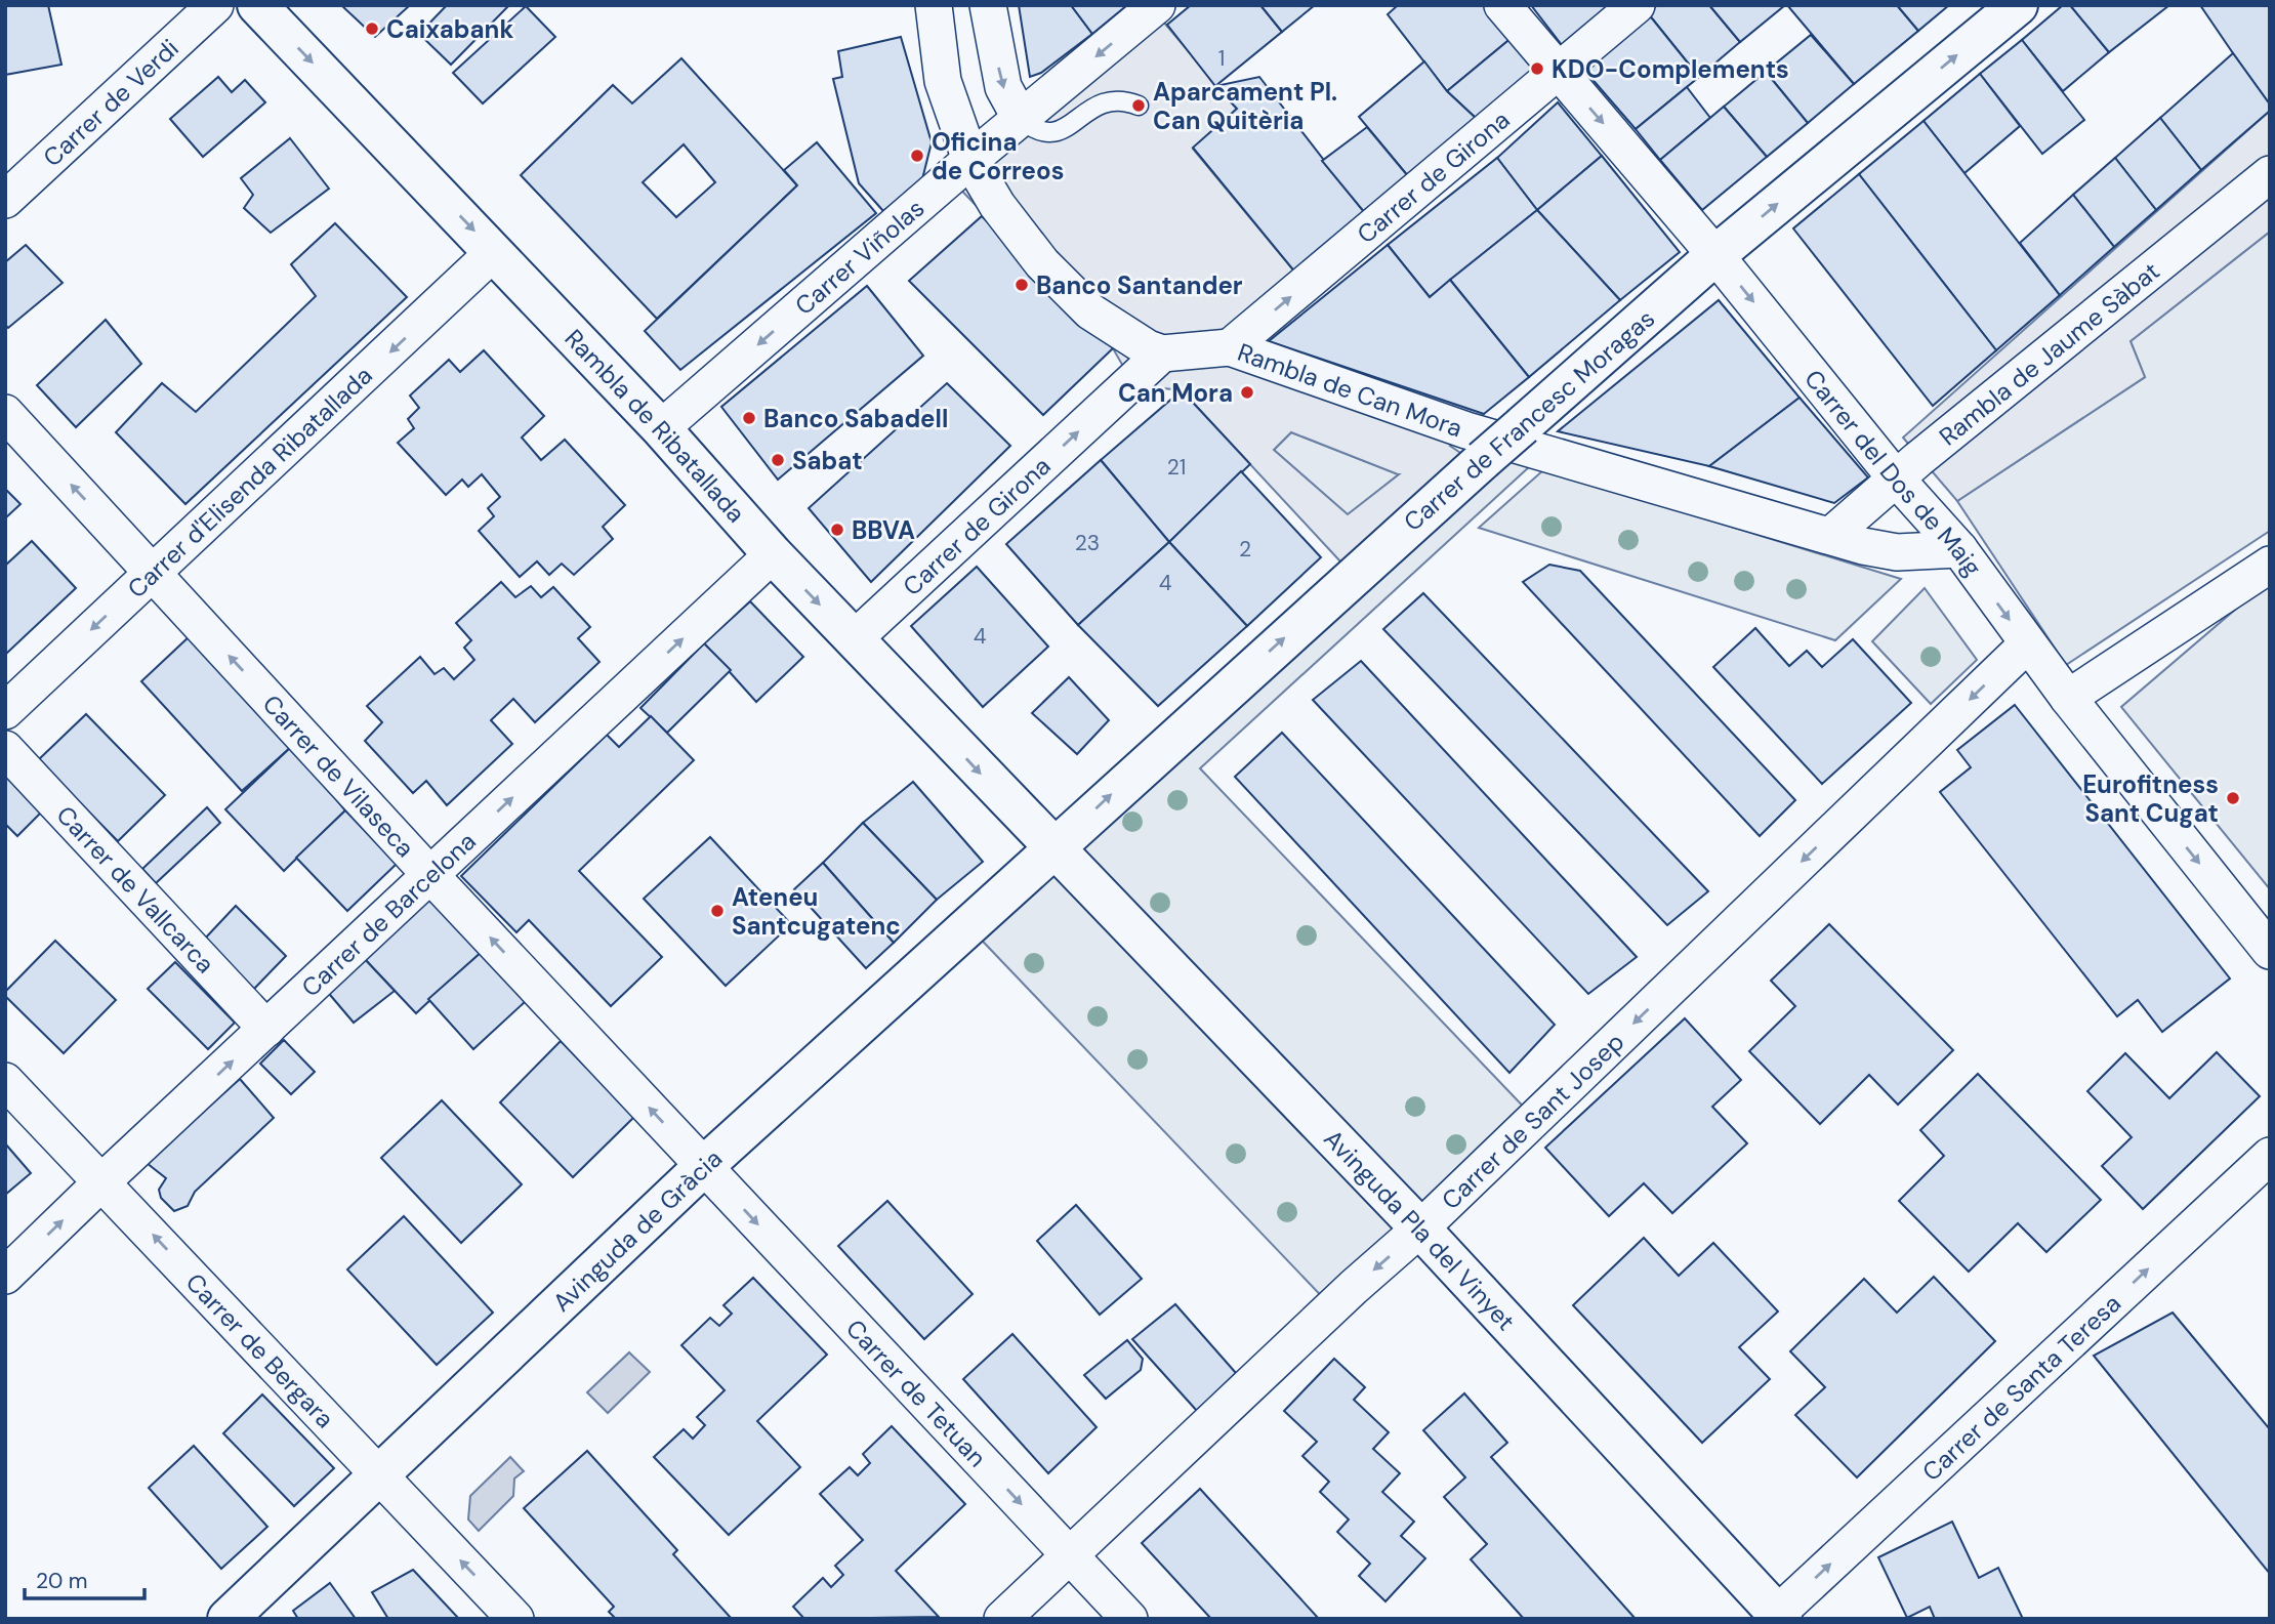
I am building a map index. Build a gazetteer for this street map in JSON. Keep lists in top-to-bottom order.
{
  "streets": {
    "street": [
      "Carrer de Verdi",
      "Carrer de Girona",
      "Carrer Viñolas",
      "Rambla de Jaume Sàbat",
      "Rambla de Can Mora",
      "Carrer de Francesc Moragas",
      "Rambla de Ribatallada",
      "Carrer del Dos de Maig",
      "Carrer d'Elisenda Ribatallada",
      "Carrer de Vilaseca",
      "Carrer de Vallcarca",
      "Carrer de Barcelona",
      "Carrer de Sant Josep",
      "Avinguda de Gràcia",
      "Avinguda Pla del Vinyet",
      "Carrer de Bergara",
      "Carrer de Santa Teresa",
      "Carrer de Tetuan"
    ]
  },
  "crossings": [
    ["Carrer de Girona", "Rambla de Can Mora"],
    ["Carrer de Girona", "Rambla de Ribatallada"],
    ["Carrer de Girona", "Carrer del Dos de Maig"],
    ["Carrer Viñolas", "Rambla de Ribatallada"],
    ["Rambla de Jaume Sàbat", "Rambla de Can Mora"],
    ["Rambla de Jaume Sàbat", "Carrer del Dos de Maig"],
    ["Rambla de Can Mora", "Carrer del Dos de Maig"],
    ["Carrer de Francesc Moragas", "Rambla de Ribatallada"],
    ["Carrer de Francesc Moragas", "Carrer del Dos de Maig"],
    ["Carrer de Francesc Moragas", "Avinguda de Gràcia"],
    ["Carrer de Francesc Moragas", "Avinguda Pla del Vinyet"],
    ["Rambla de Ribatallada", "Carrer d'Elisenda Ribatallada"],
    ["Rambla de Ribatallada", "Carrer de Barcelona"],
    ["Rambla de Ribatallada", "Avinguda de Gràcia"],
    ["Rambla de Ribatallada", "Avinguda Pla del Vinyet"],
    ["Carrer del Dos de Maig", "Carrer de Sant Josep"],
    ["Carrer d'Elisenda Ribatallada", "Carrer de Vilaseca"],
    ["Carrer de Vilaseca", "Carrer de Barcelona"],
    ["Carrer de Vilaseca", "Avinguda de Gràcia"],
    ["Carrer de Vilaseca", "Carrer de Tetuan"],
    ["Carrer de Vallcarca", "Carrer de Barcelona"],
    ["Carrer de Barcelona", "Carrer de Bergara"],
    ["Carrer de Sant Josep", "Avinguda Pla del Vinyet"],
    ["Carrer de Sant Josep", "Carrer de Tetuan"],
    ["Avinguda de Gràcia", "Avinguda Pla del Vinyet"],
    ["Avinguda de Gràcia", "Carrer de Bergara"],
    ["Avinguda de Gràcia", "Carrer de Tetuan"],
    ["Avinguda Pla del Vinyet", "Carrer de Santa Teresa"]
  ],
  "one_way": [
    "Carrer de Girona",
    "Carrer Viñolas",
    "Carrer de Francesc Moragas",
    "Rambla de Ribatallada",
    "Carrer del Dos de Maig",
    "Carrer d'Elisenda Ribatallada",
    "Carrer de Vilaseca",
    "Carrer de Barcelona",
    "Carrer de Sant Josep",
    "Carrer de Bergara",
    "Carrer de Santa Teresa",
    "Carrer de Tetuan"
  ],
  "places": [
    "Caixabank",
    "KDO-Complements",
    "Aparcament Pl. Can Quitèria",
    "Oficina de Correos",
    "Banco Santander",
    "Can Mora",
    "Banco Sabadell",
    "Sabat",
    "BBVA",
    "Eurofitness Sant Cugat",
    "Ateneu Santcugatenc"
  ],
  "house_numbers": [
    "1",
    "21",
    "23",
    "2",
    "4",
    "4"
  ],
  "scale_bar": "20 m"
}
